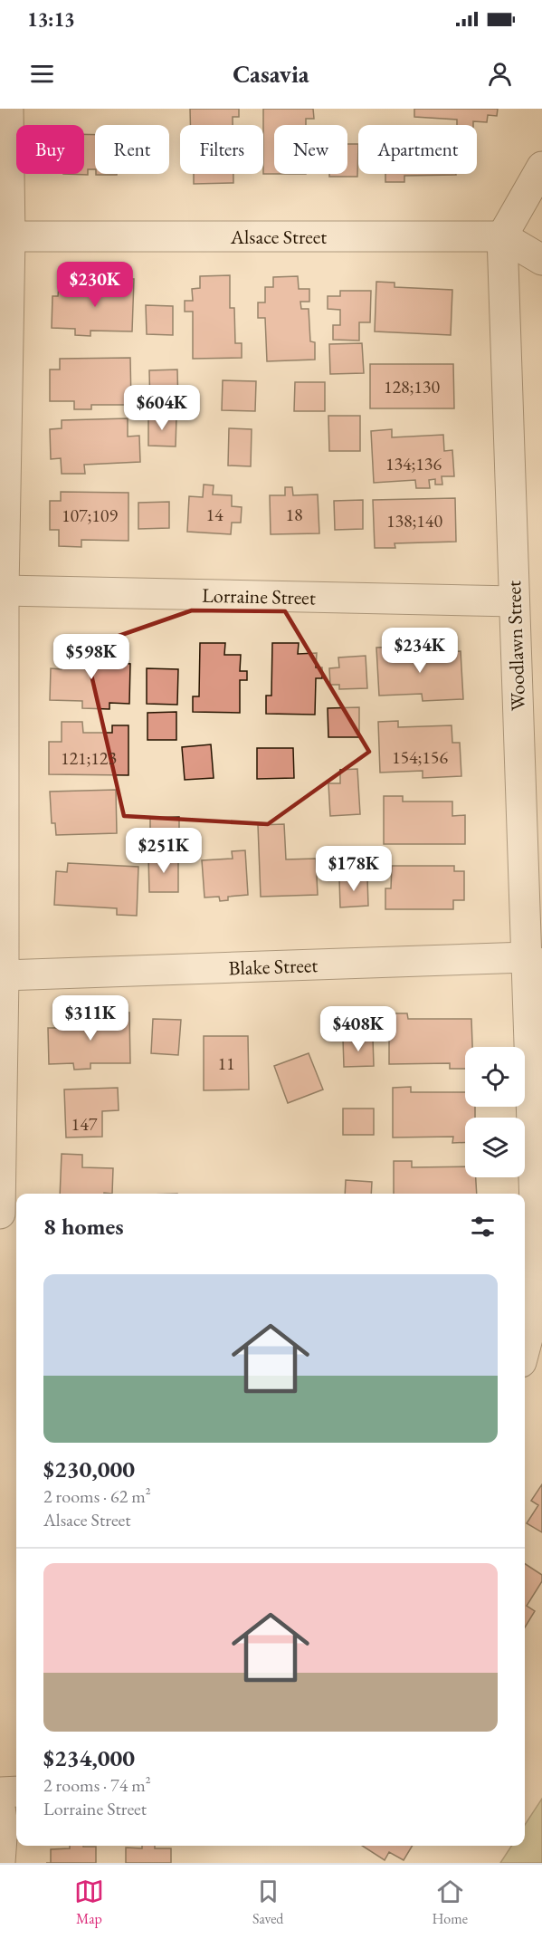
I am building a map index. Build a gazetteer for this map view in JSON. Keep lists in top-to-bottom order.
{
  "streets": {
    "street": [
      "Alsace Street",
      "Lorraine Street",
      "Woodlawn Street",
      "Blake Street"
    ]
  },
  "crossings": [
    ["Alsace Street", "Woodlawn Street"],
    ["Lorraine Street", "Woodlawn Street"],
    ["Woodlawn Street", "Blake Street"]
  ],
  "house_numbers": [
    "128;130",
    "134;136",
    "14",
    "18",
    "107;109",
    "138;140",
    "154;156",
    "121;123",
    "11",
    "147"
  ],
  "page": {
    "status": "13:13",
    "header": "Casavia",
    "chip": [
      "Buy",
      "Rent",
      "Filters",
      "New",
      "Apartment"
    ],
    "price": [
      "$230K",
      "$604K",
      "$234K",
      "$598K",
      "$251K",
      "$178K",
      "$311K",
      "$408K"
    ],
    "heading": "8 homes",
    "list": [
      {
        "name": "$230,000",
        "note": "2 rooms · 62 m² · Alsace Street"
      },
      {
        "name": "$234,000",
        "note": "2 rooms · 74 m² · Lorraine Street"
      }
    ],
    "tabs": ["Map", "Saved", "Home"]
  }
}
